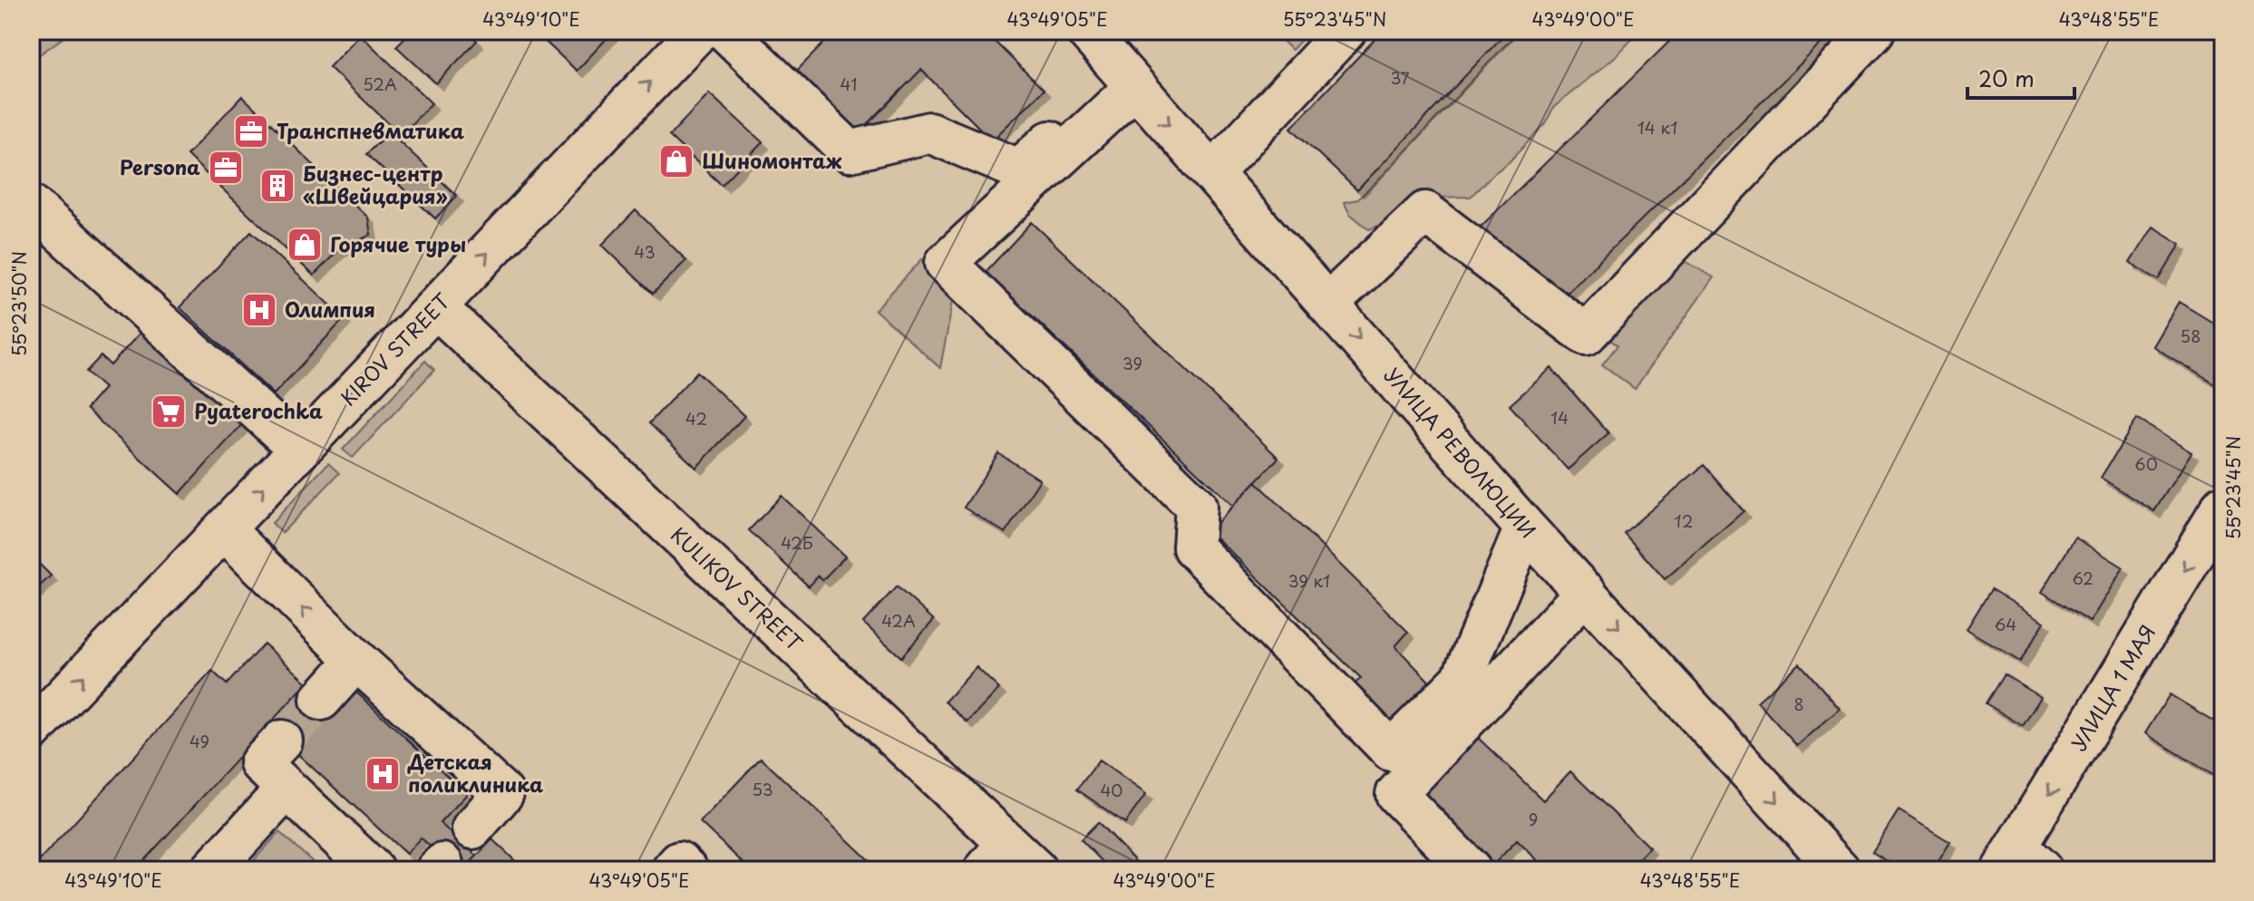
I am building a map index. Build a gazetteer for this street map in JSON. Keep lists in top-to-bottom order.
{
  "streets": {
    "street": [
      "KIROV STREET",
      "УЛИЦА РЕВОЛЮЦИИ",
      "KULIKOV STREET",
      "УЛИЦА 1 МАЯ"
    ]
  },
  "crossings": [
    ["KIROV STREET", "KULIKOV STREET"]
  ],
  "one_way": ["KIROV STREET", "УЛИЦА РЕВОЛЮЦИИ", "УЛИЦА 1 МАЯ"],
  "places": {
    "office": ["Транспневматика", "Persona"],
    "shop": ["Шиномонтаж", "Горячие туры"],
    "building": ["Бизнес-центр «Швейцария»"],
    "hospital": ["Олимпия", "Детская поликлиника"],
    "supermarket": ["Pyaterochka"]
  },
  "house_numbers": [
    "37",
    "52А",
    "41",
    "14 к1",
    "43",
    "58",
    "39",
    "14",
    "42",
    "60",
    "12",
    "42Б",
    "62",
    "39 к1",
    "42А",
    "64",
    "8",
    "49",
    "53",
    "40",
    "9"
  ],
  "scale_bar": "20 m",
  "coordinates": [
    "43°49'10\"E",
    "43°49'05\"E",
    "55°23'45\"N",
    "43°49'00\"E",
    "43°48'55\"E",
    "55°23'50\"N"
  ]
}
